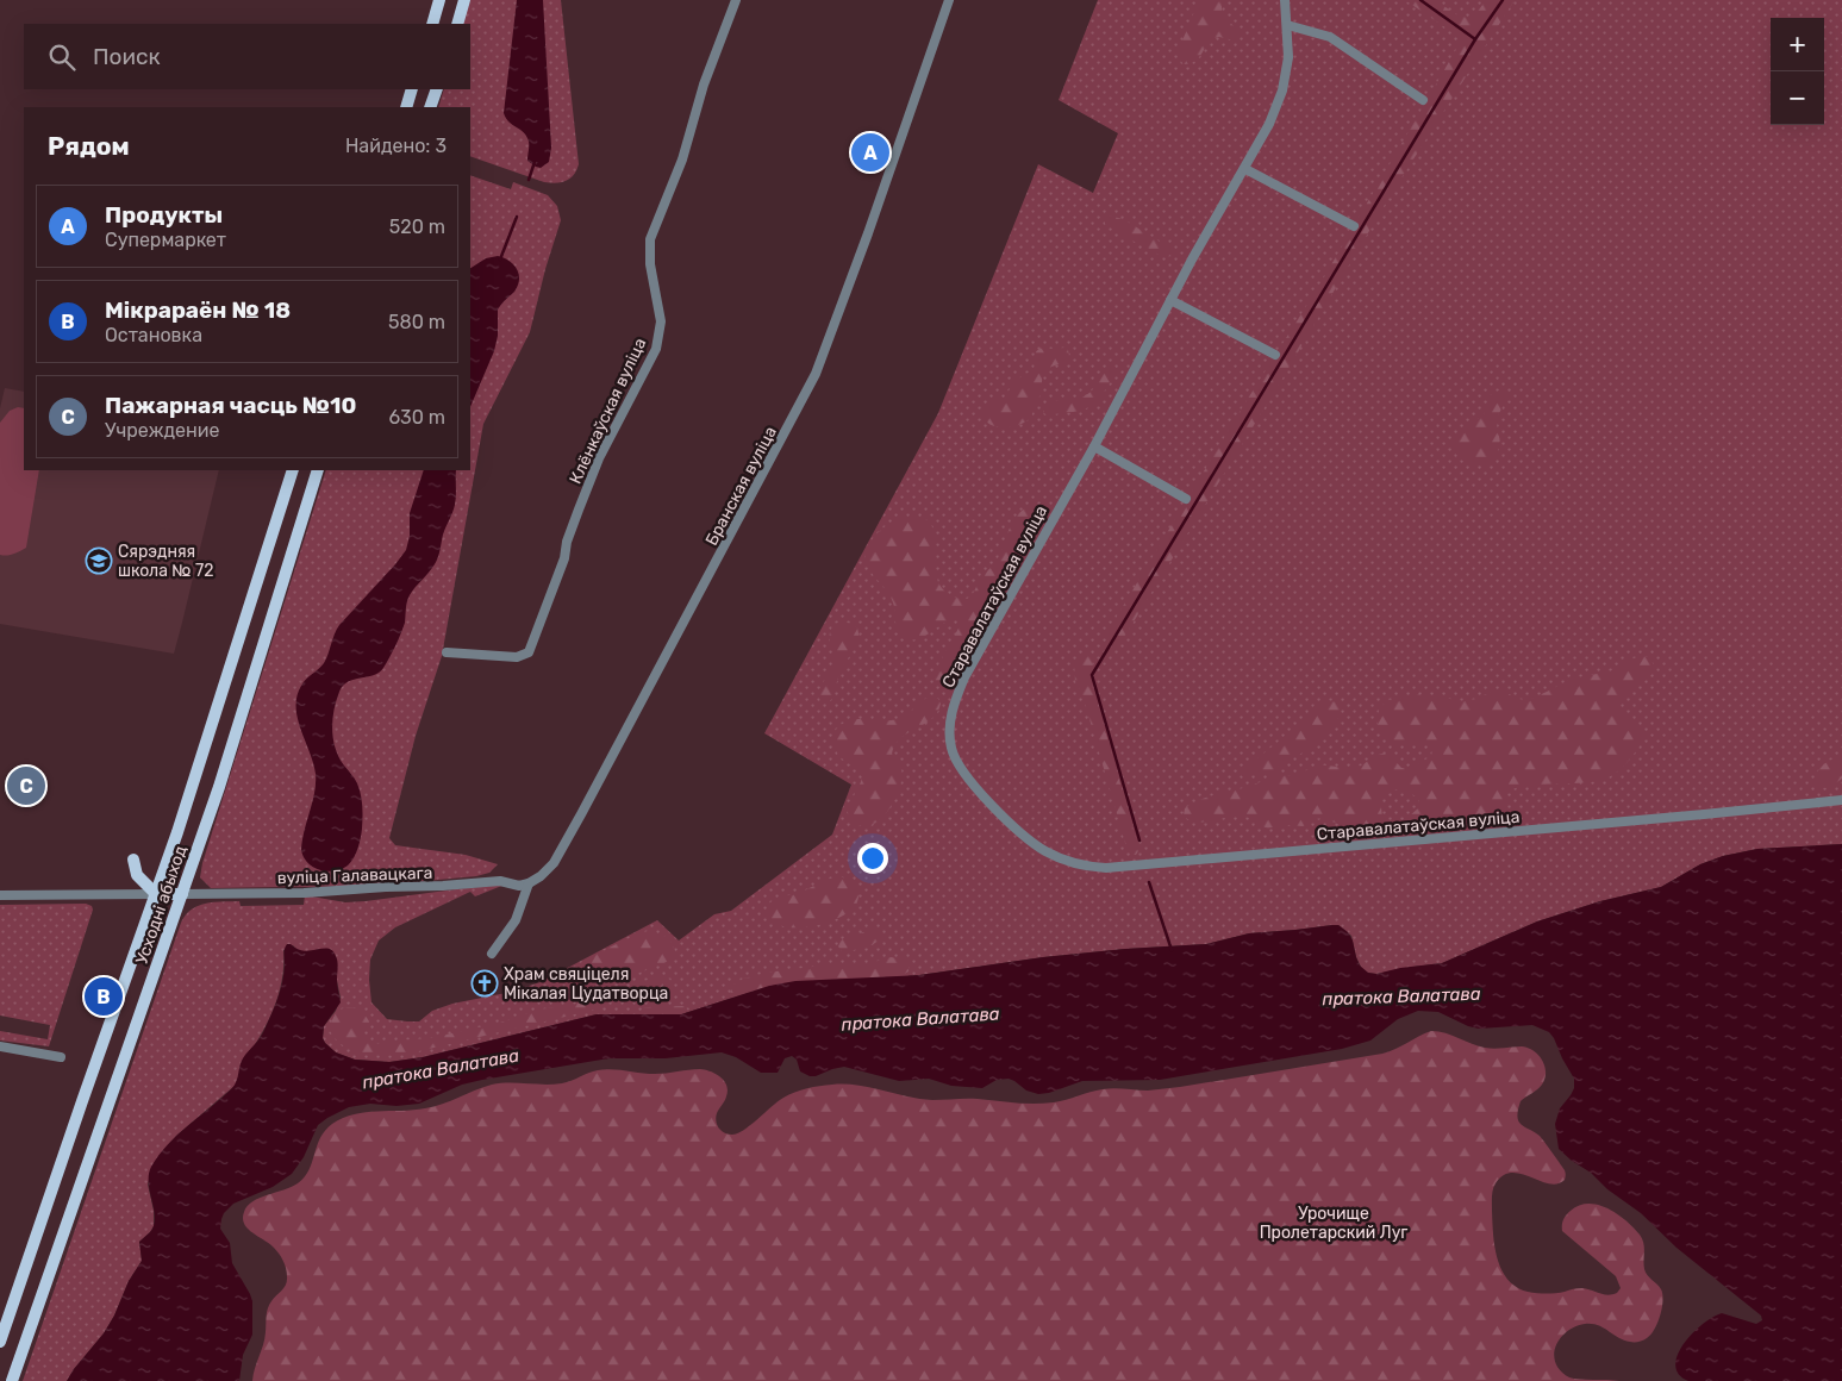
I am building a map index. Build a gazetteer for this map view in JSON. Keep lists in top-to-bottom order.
{
  "streets": {
    "main road": ["Усходні абыход"],
    "street": [
      "Клёнкаўская вуліца",
      "Бранская вуліца",
      "Старавалатаўская вуліца",
      "вуліца Галавацкага"
    ]
  },
  "crossings": [
    ["Бранская вуліца", "вуліца Галавацкага"],
    ["вуліца Галавацкага", "Усходні абыход"]
  ],
  "water": ["пратока Валатава"],
  "parks": ["Урочище Пролетарский Луг"],
  "places": {
    "school or university": ["Сярэдняя школа № 72"],
    "church": ["Храм свяціцеля Мікалая Цудатворца"]
  },
  "page": {
    "map_buttons": ["+", "−"],
    "search": "Поиск",
    "heading": ["Рядом", "Найдено: 3"],
    "pins": ["A", "C", "B"],
    "list": [
      {
        "mark": "A",
        "name": "Продукты",
        "note": "Супермаркет",
        "value": "520 m"
      },
      {
        "mark": "B",
        "name": "Мікрараён № 18",
        "note": "Остановка",
        "value": "580 m"
      },
      {
        "mark": "C",
        "name": "Пажарная часць №10",
        "note": "Учреждение",
        "value": "630 m"
      }
    ]
  }
}
